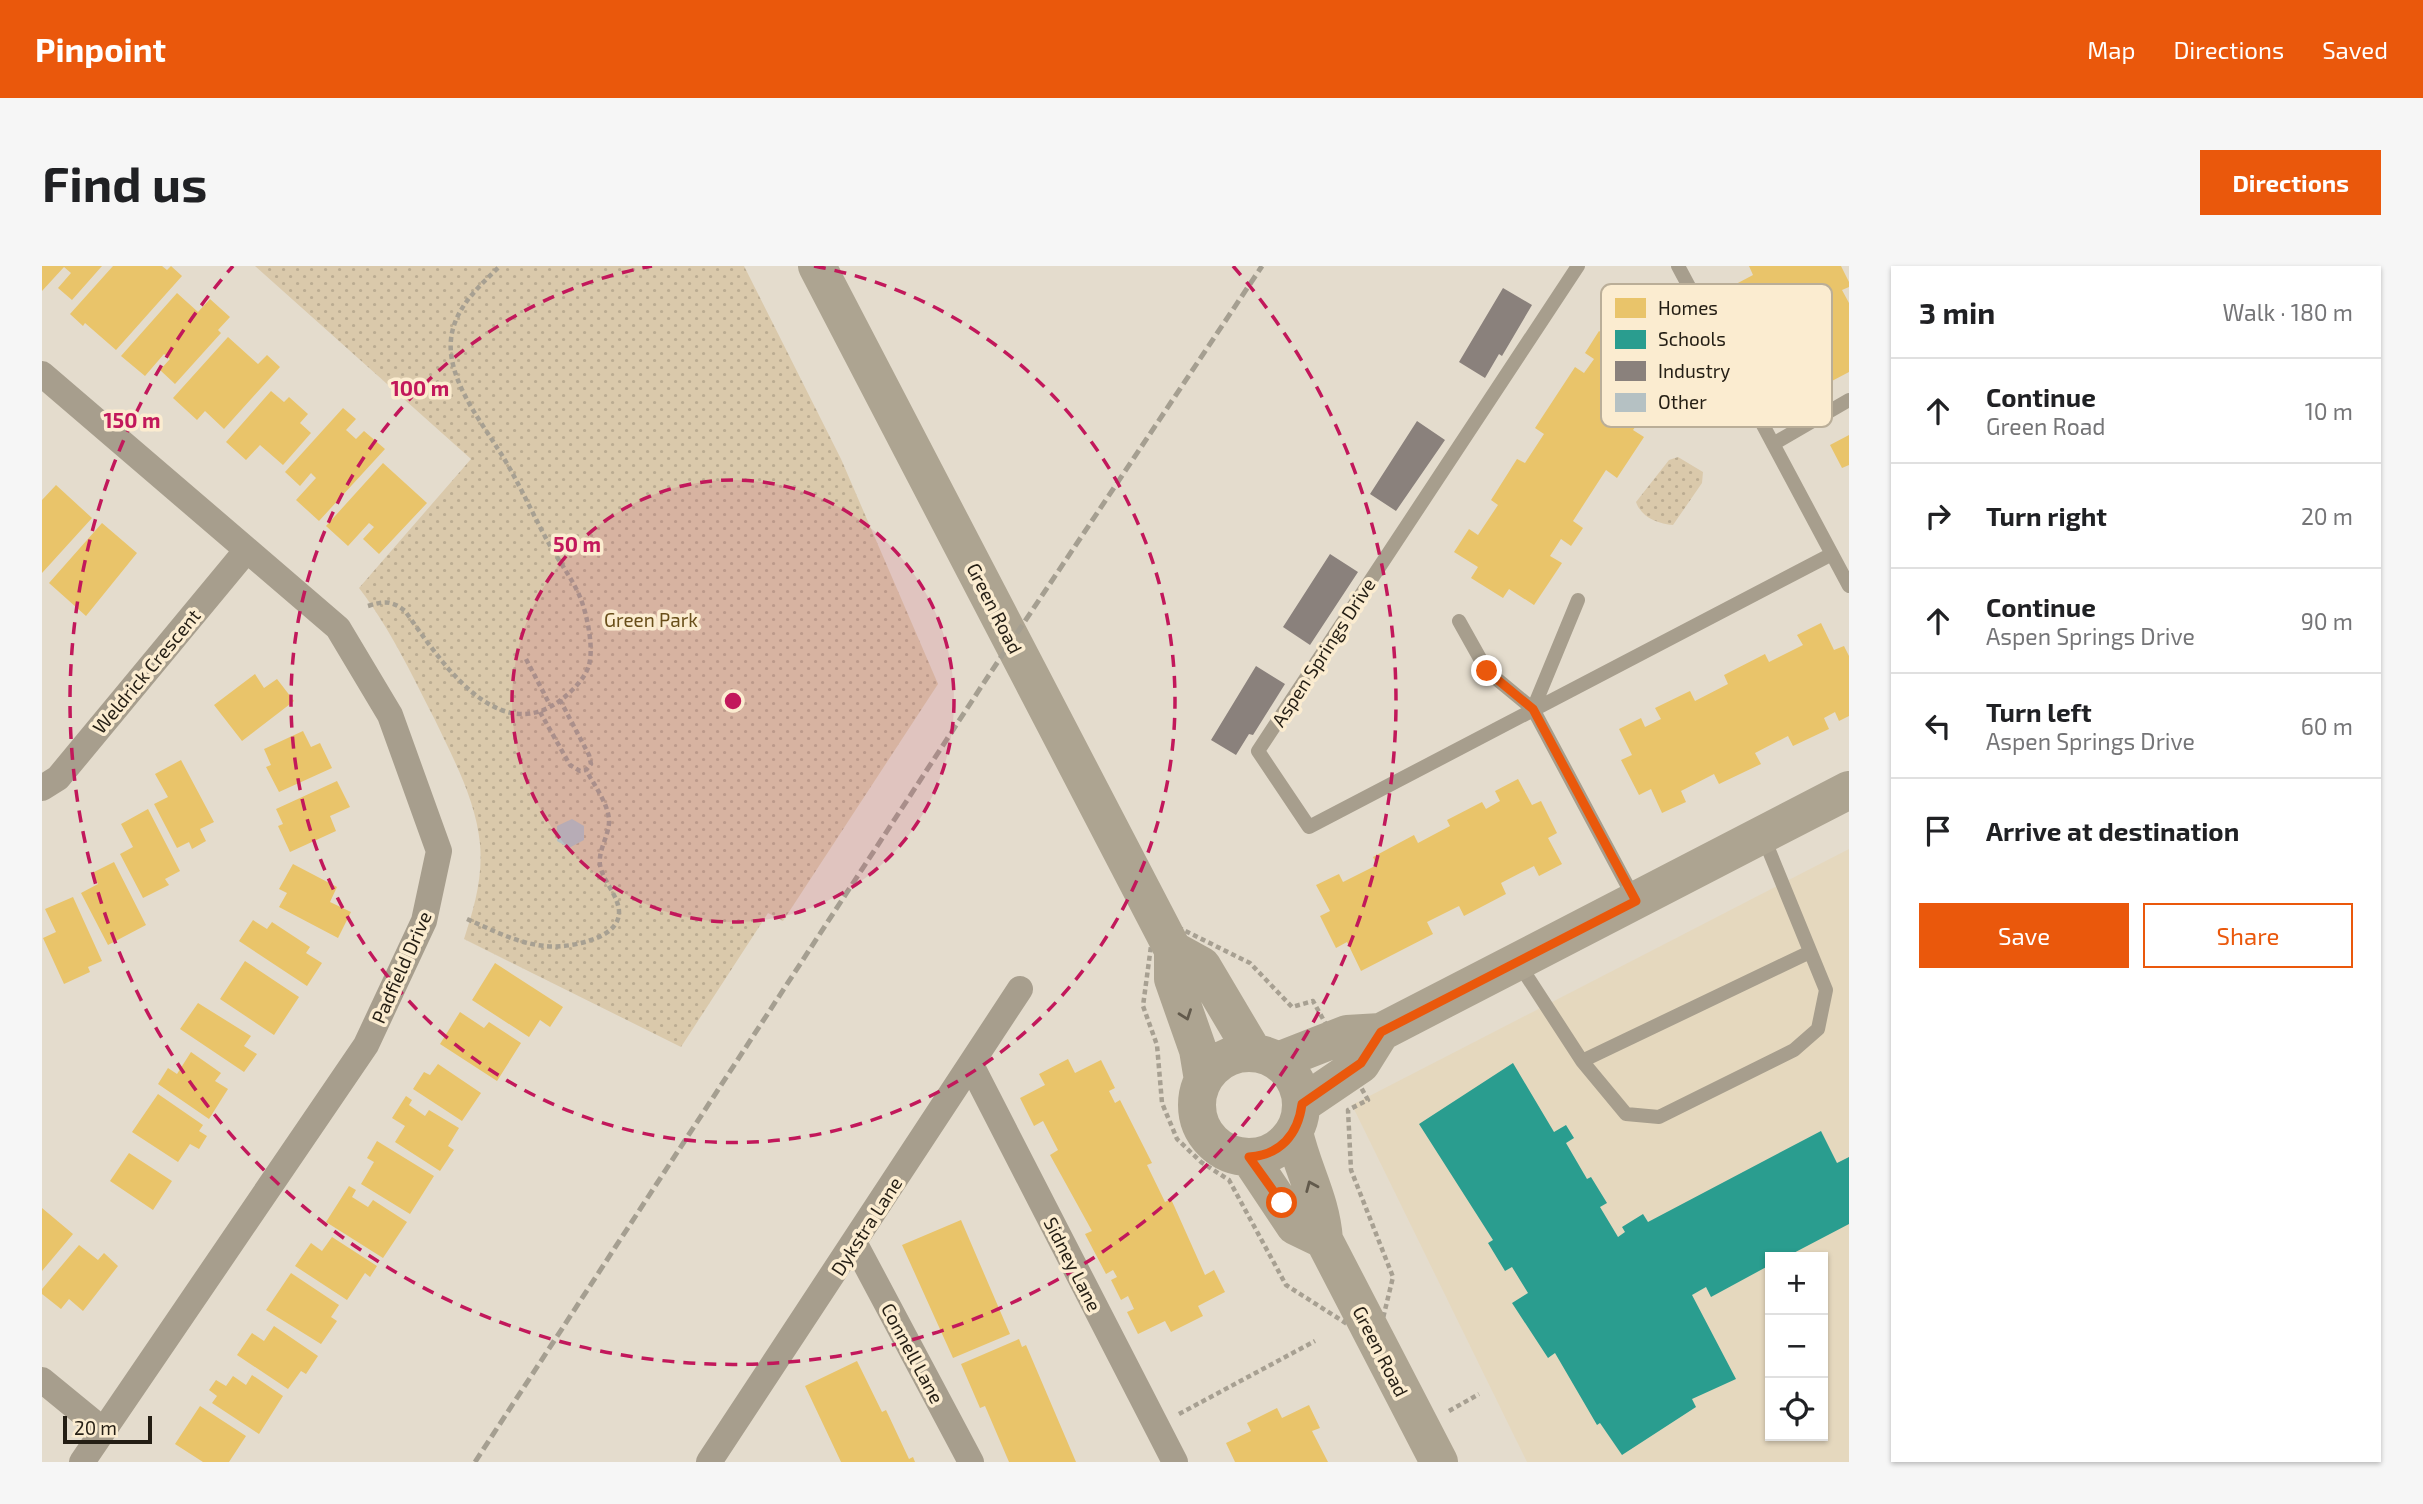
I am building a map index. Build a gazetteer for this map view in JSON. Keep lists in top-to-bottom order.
{
  "streets": {
    "street": [
      "Green Road",
      "Weldrick Crescent",
      "Padfield Drive",
      "Dykstra Lane",
      "Sidney Lane",
      "Connell Lane"
    ],
    "lane": ["Aspen Springs Drive"]
  },
  "crossings": [
    ["Weldrick Crescent", "Padfield Drive"],
    ["Dykstra Lane", "Sidney Lane"],
    ["Dykstra Lane", "Connell Lane"]
  ],
  "parks": ["Green Park"],
  "legend": [
    "Homes",
    "Schools",
    "Industry",
    "Other"
  ],
  "scale_bar": "20 m",
  "page": {
    "header": "Pinpoint",
    "nav": ["Map", "Directions", "Saved"],
    "buttons": [
      "Directions",
      ["Save", "Share"]
    ],
    "title": "Find us",
    "heading": ["3 min", "Walk · 180 m"],
    "list": [
      ["Continue", "Green Road", "10 m"],
      ["Turn right", "20 m"],
      ["Continue", "Aspen Springs Drive", "90 m"],
      ["Turn left", "Aspen Springs Drive", "60 m"],
      "Arrive at destination"
    ],
    "map_buttons": ["+", "−"],
    "scale": "20 m"
  },
  "rings": ["100 m", "150 m", "50 m"]
}
